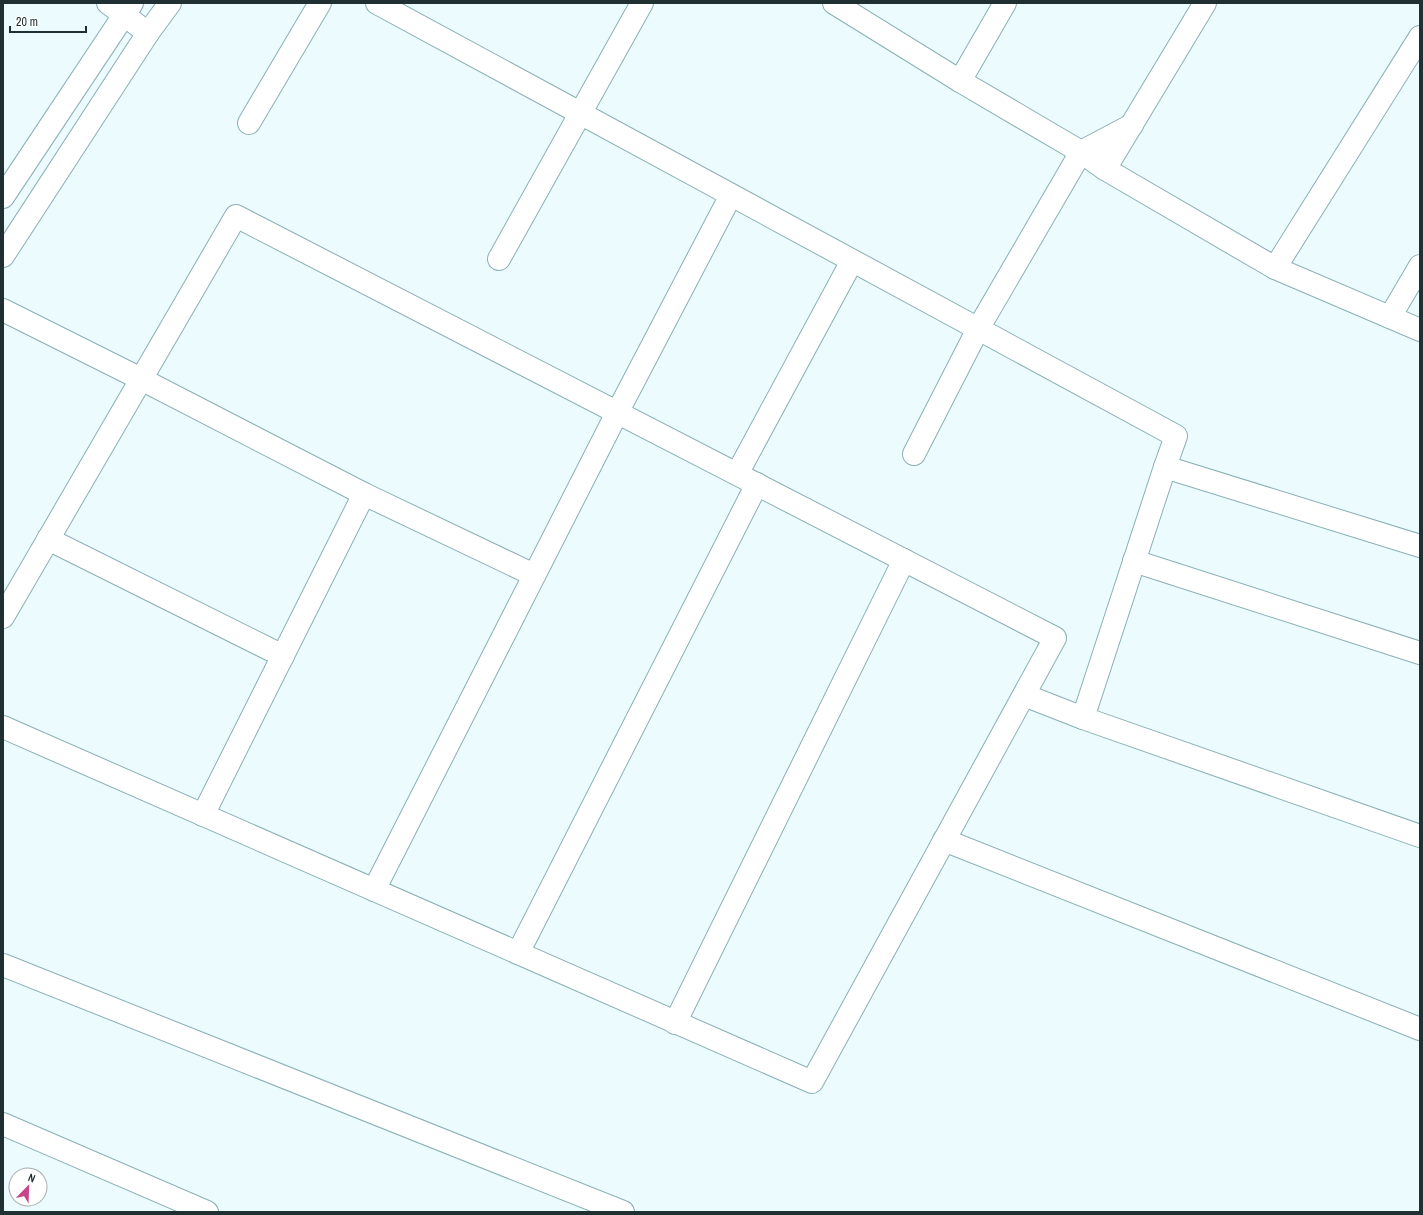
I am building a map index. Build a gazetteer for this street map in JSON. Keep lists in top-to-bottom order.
{
  "scale_bar": "20 m",
  "north": "top right"
}
